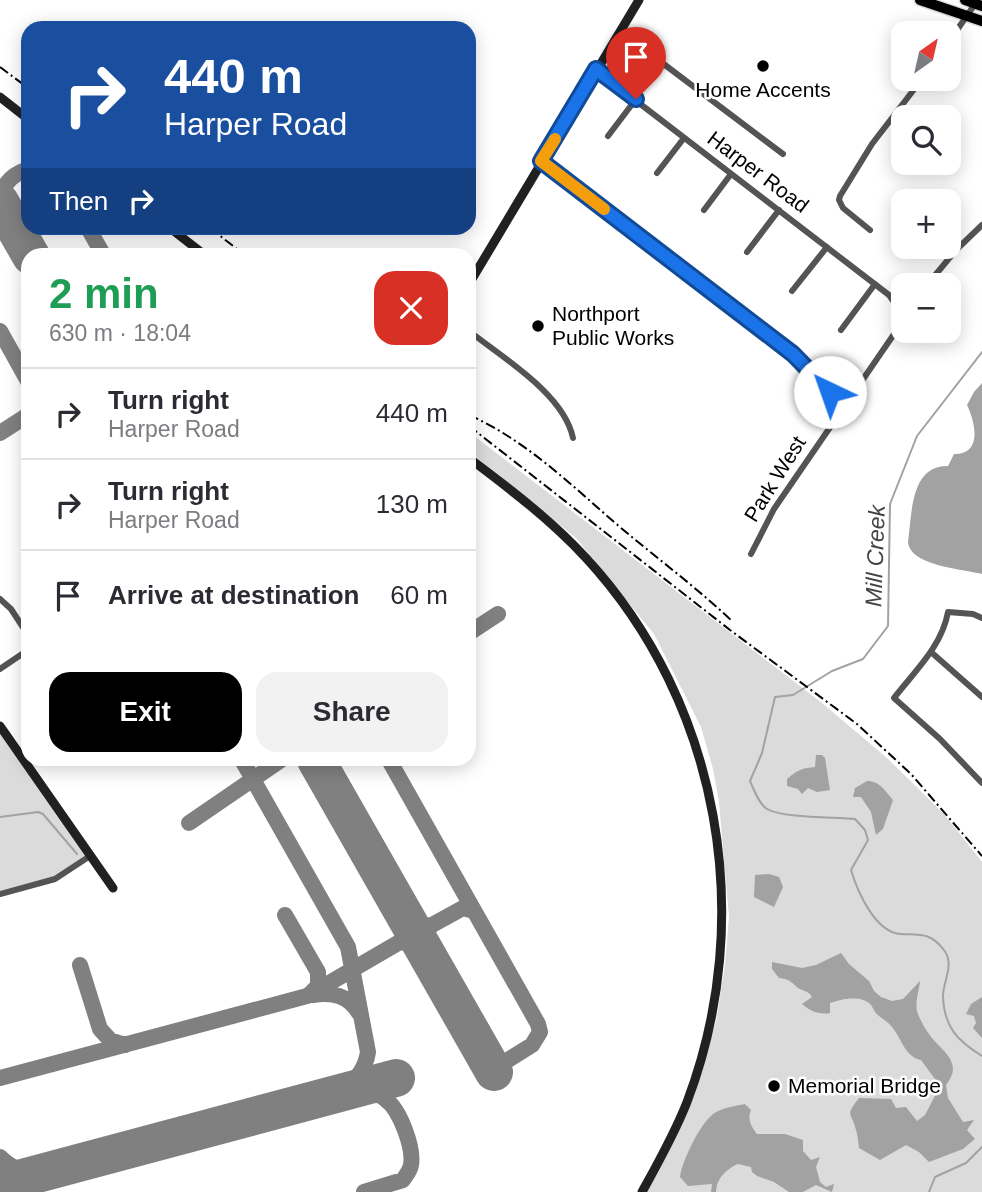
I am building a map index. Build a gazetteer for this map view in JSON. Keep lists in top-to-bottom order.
{
  "streets": {
    "street": ["Harper Road", "Park West"]
  },
  "water": ["Mill Creek"],
  "places": ["Home Accents", "Northport Public Works", "Memorial Bridge"],
  "north": "top right",
  "page": {
    "map_buttons": ["+", "−"],
    "turn": ["440 m", "Harper Road"],
    "then": "Then",
    "heading": ["2 min", "630 m · 18:04"],
    "list": [
      {
        "name": "Turn right",
        "note": "Harper Road",
        "value": "440 m"
      },
      {
        "name": "Turn right",
        "note": "Harper Road",
        "value": "130 m"
      },
      {
        "name": "Arrive at destination",
        "value": "60 m"
      }
    ],
    "buttons": ["Exit", "Share"]
  }
}
